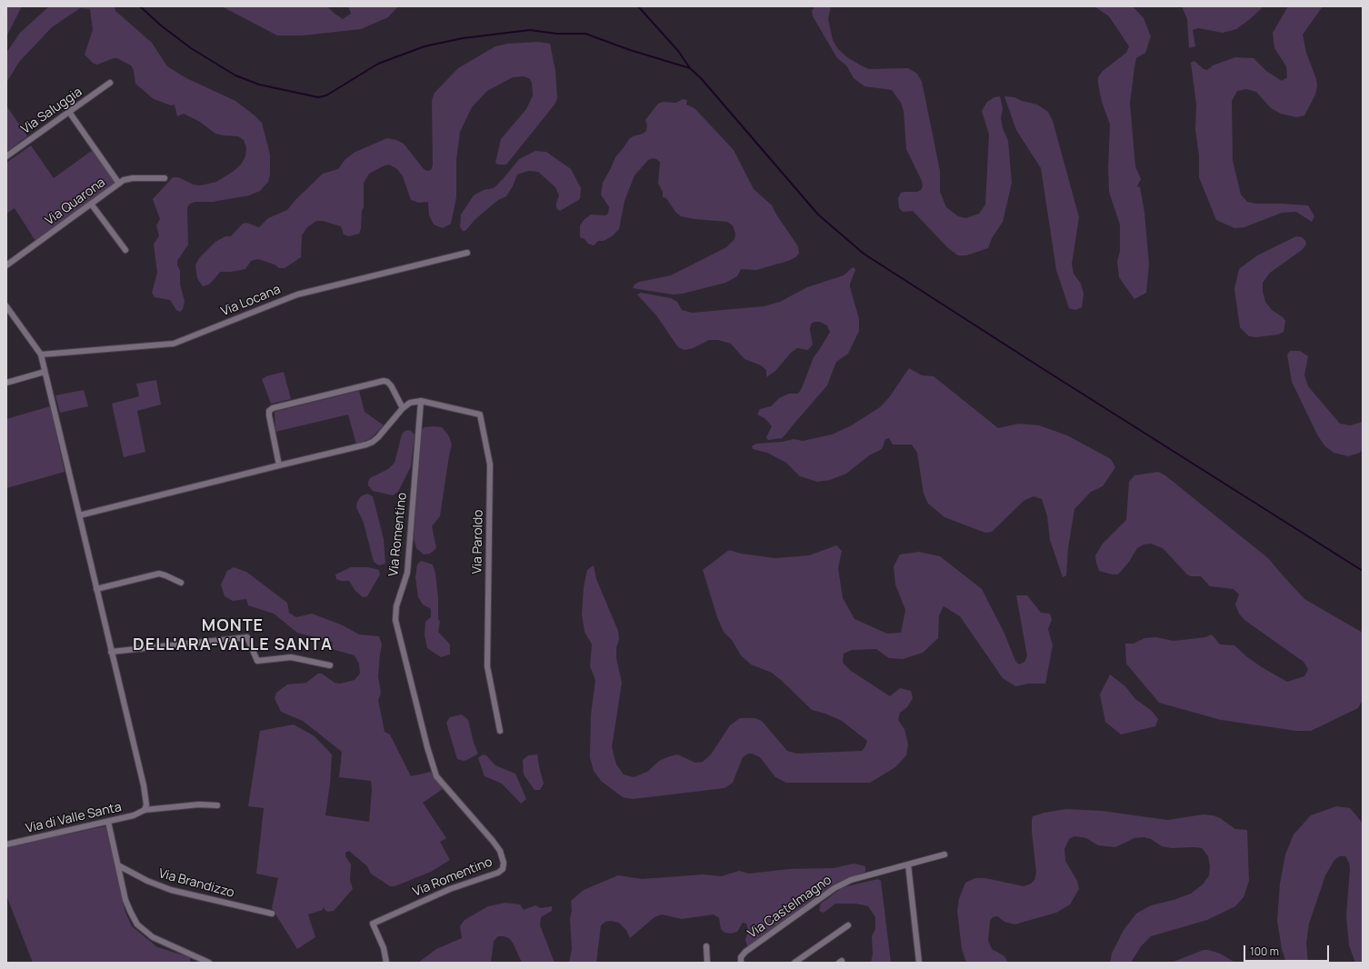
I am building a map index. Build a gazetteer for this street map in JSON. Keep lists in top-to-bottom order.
{
  "streets": {
    "street": [
      "Via Saluggia",
      "Via Quarona",
      "Via Locana",
      "Via Romentino",
      "Via Paroldo",
      "Via di Valle Santa",
      "Via Brandizzo",
      "Via Castelmagno"
    ]
  },
  "crossings": [
    ["Via Romentino", "Via Paroldo"]
  ],
  "districts": ["MONTE DELL'ARA-VALLE SANTA"],
  "scale_bar": "100 m"
}
